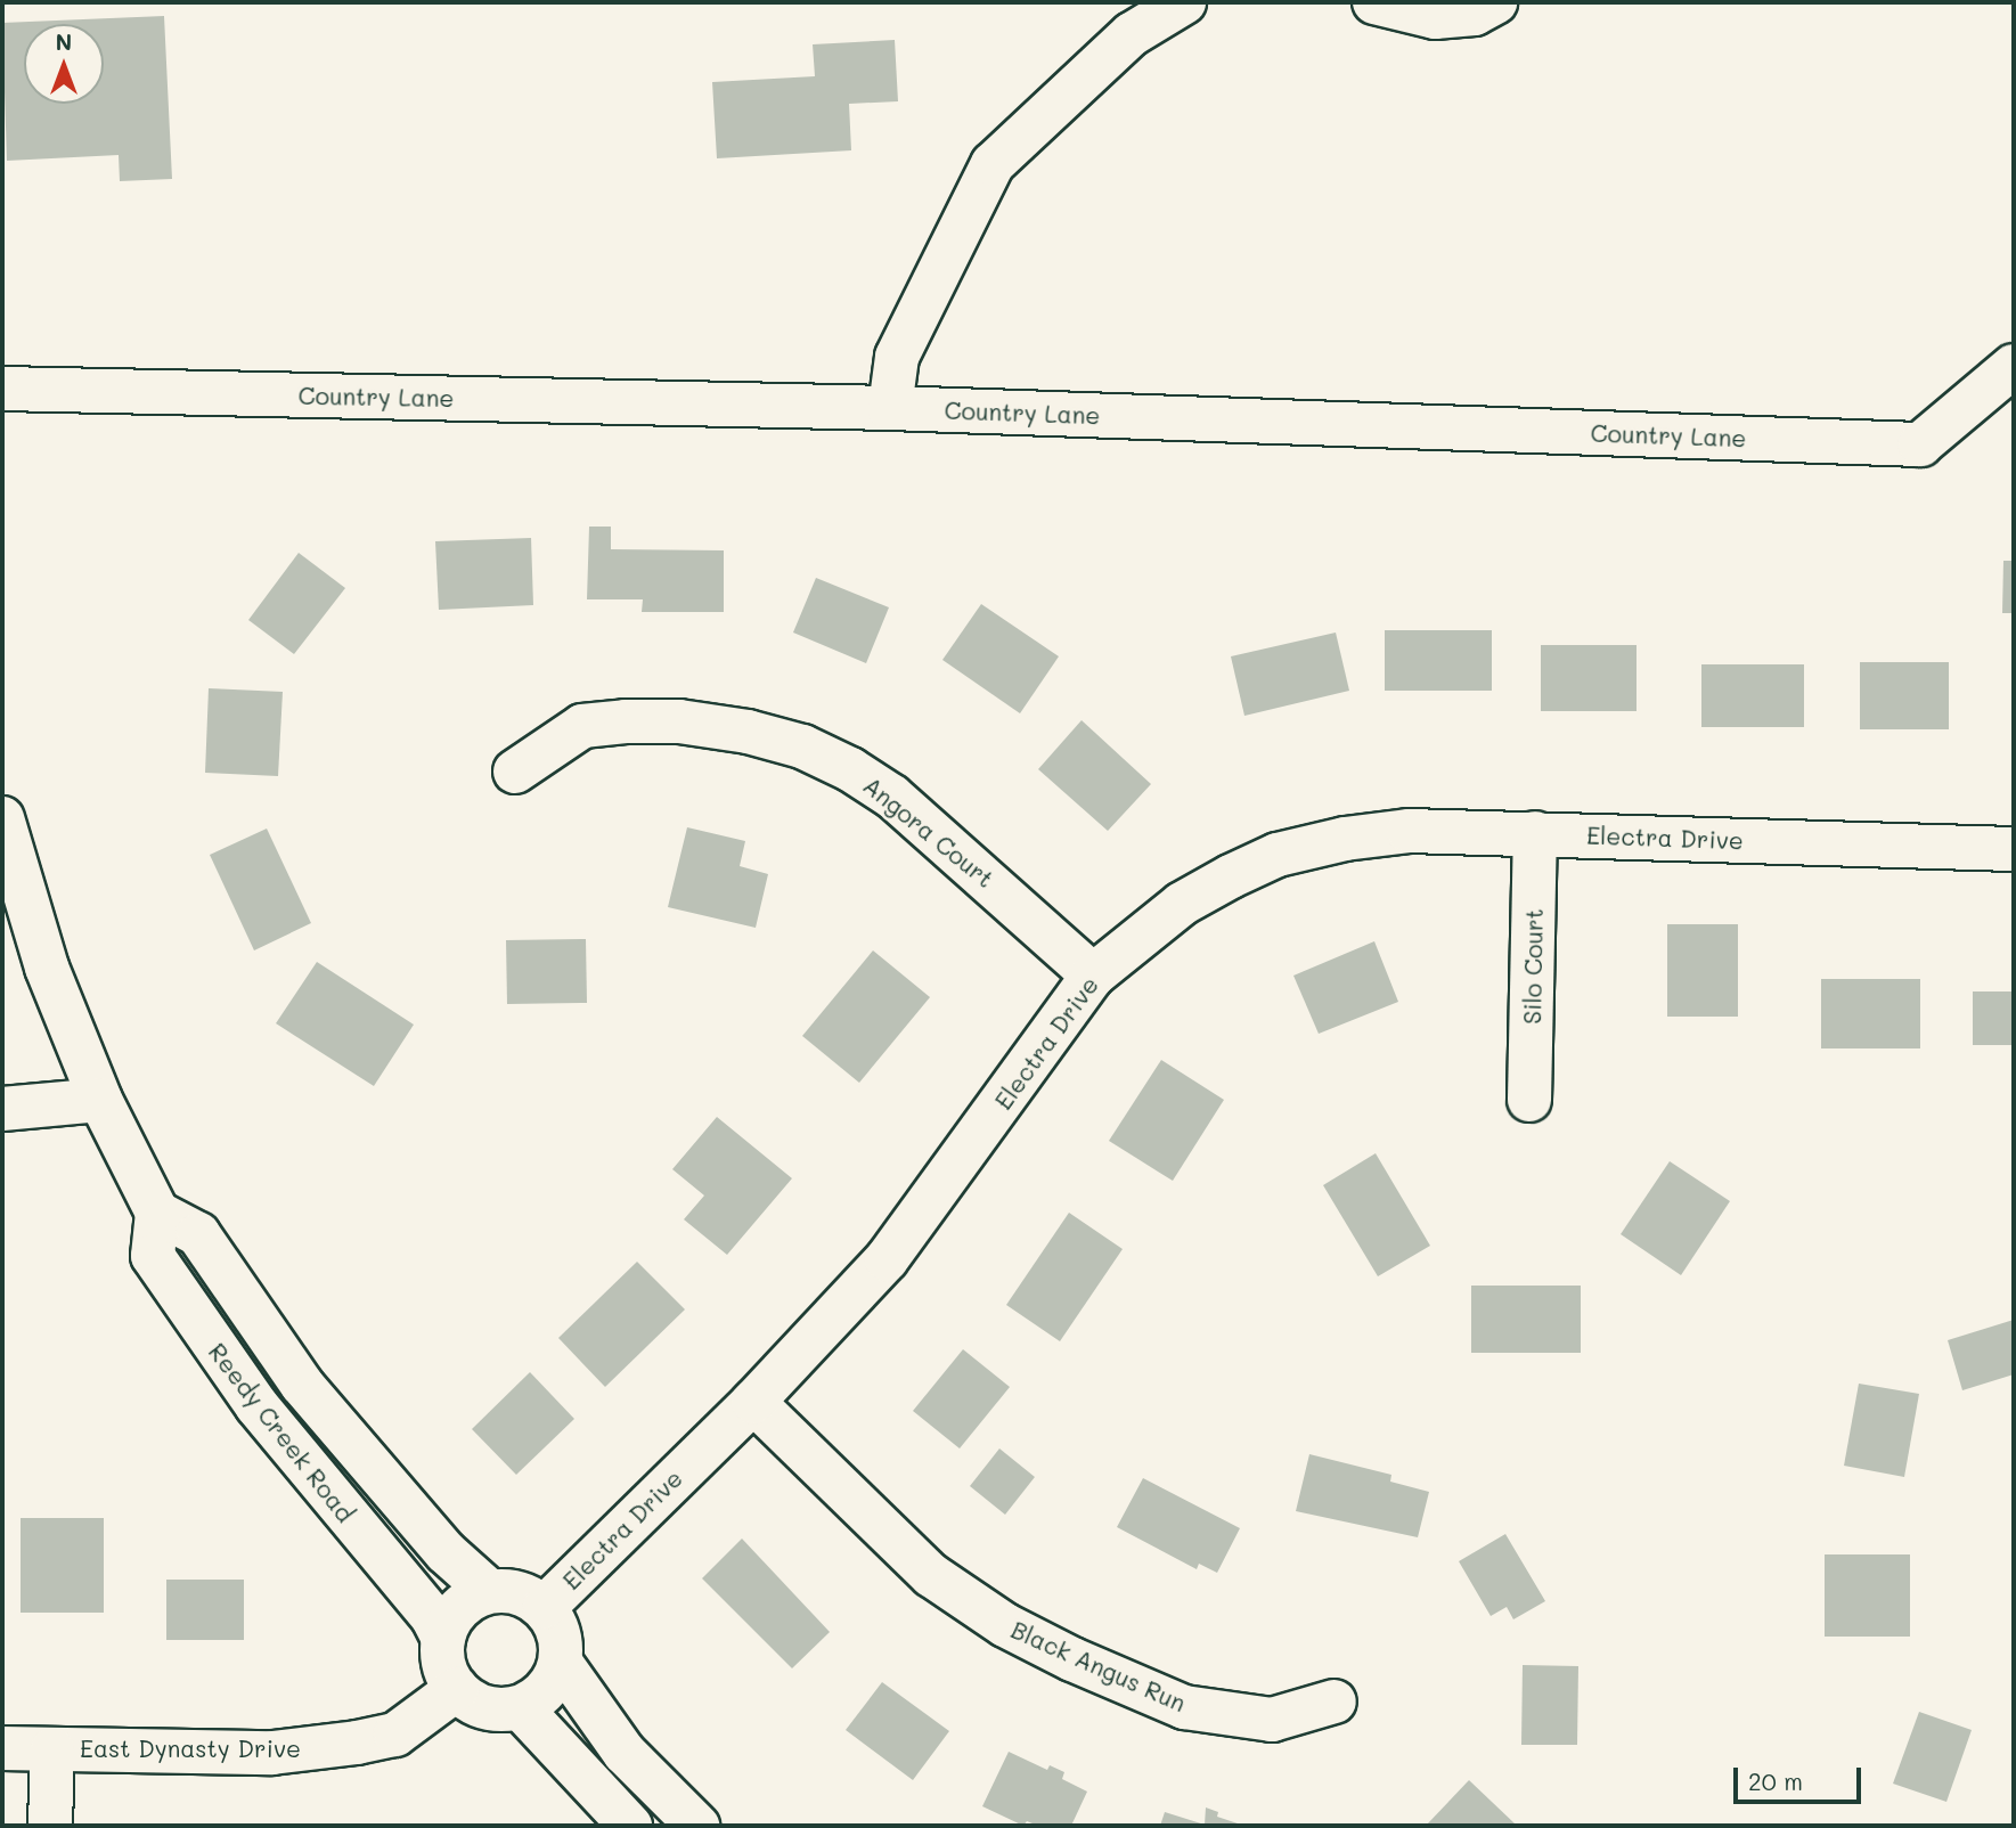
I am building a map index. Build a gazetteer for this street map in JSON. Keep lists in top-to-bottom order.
{
  "streets": {
    "street": [
      "Country Lane",
      "Angora Court",
      "Electra Drive",
      "Silo Court",
      "Reedy Creek Road",
      "Black Angus Run",
      "East Dynasty Drive"
    ]
  },
  "crossings": [
    ["Angora Court", "Electra Drive"],
    ["Electra Drive", "Silo Court"],
    ["Electra Drive", "Reedy Creek Road"],
    ["Electra Drive", "Black Angus Run"],
    ["Electra Drive", "East Dynasty Drive"],
    ["Reedy Creek Road", "East Dynasty Drive"]
  ],
  "scale_bar": "20 m",
  "north": "top"
}
